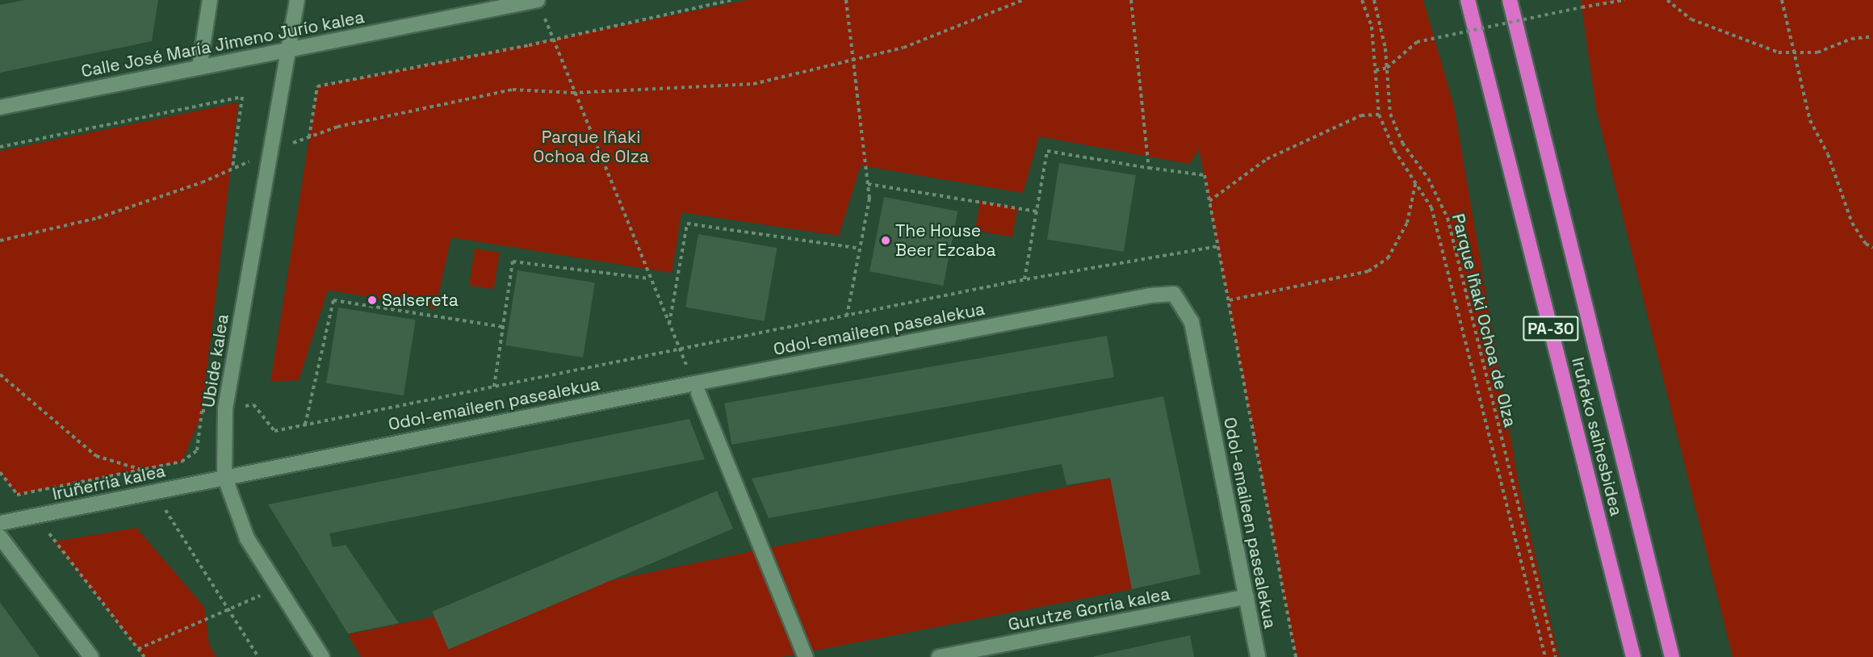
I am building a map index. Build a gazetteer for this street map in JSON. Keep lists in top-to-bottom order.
{
  "streets": {
    "highway": ["PA-30", "Iruñeko saihesbidea"],
    "street": [
      "Calle José María Jimeno Jurío kalea",
      "Odol-emaileen pasealekua",
      "Ubide kalea",
      "Iruñerria kalea",
      "Gurutze Gorria kalea"
    ],
    "path": ["Parque Iñaki Ochoa de Olza"]
  },
  "crossings": [
    ["Calle José María Jimeno Jurío kalea", "Ubide kalea"],
    ["Odol-emaileen pasealekua", "Ubide kalea"],
    ["Odol-emaileen pasealekua", "Iruñerria kalea"],
    ["Odol-emaileen pasealekua", "Gurutze Gorria kalea"],
    ["Ubide kalea", "Iruñerria kalea"]
  ],
  "parks": ["Parque Iñaki Ochoa de Olza"],
  "places": ["The House Beer Ezcaba", "Salsereta"]
}
